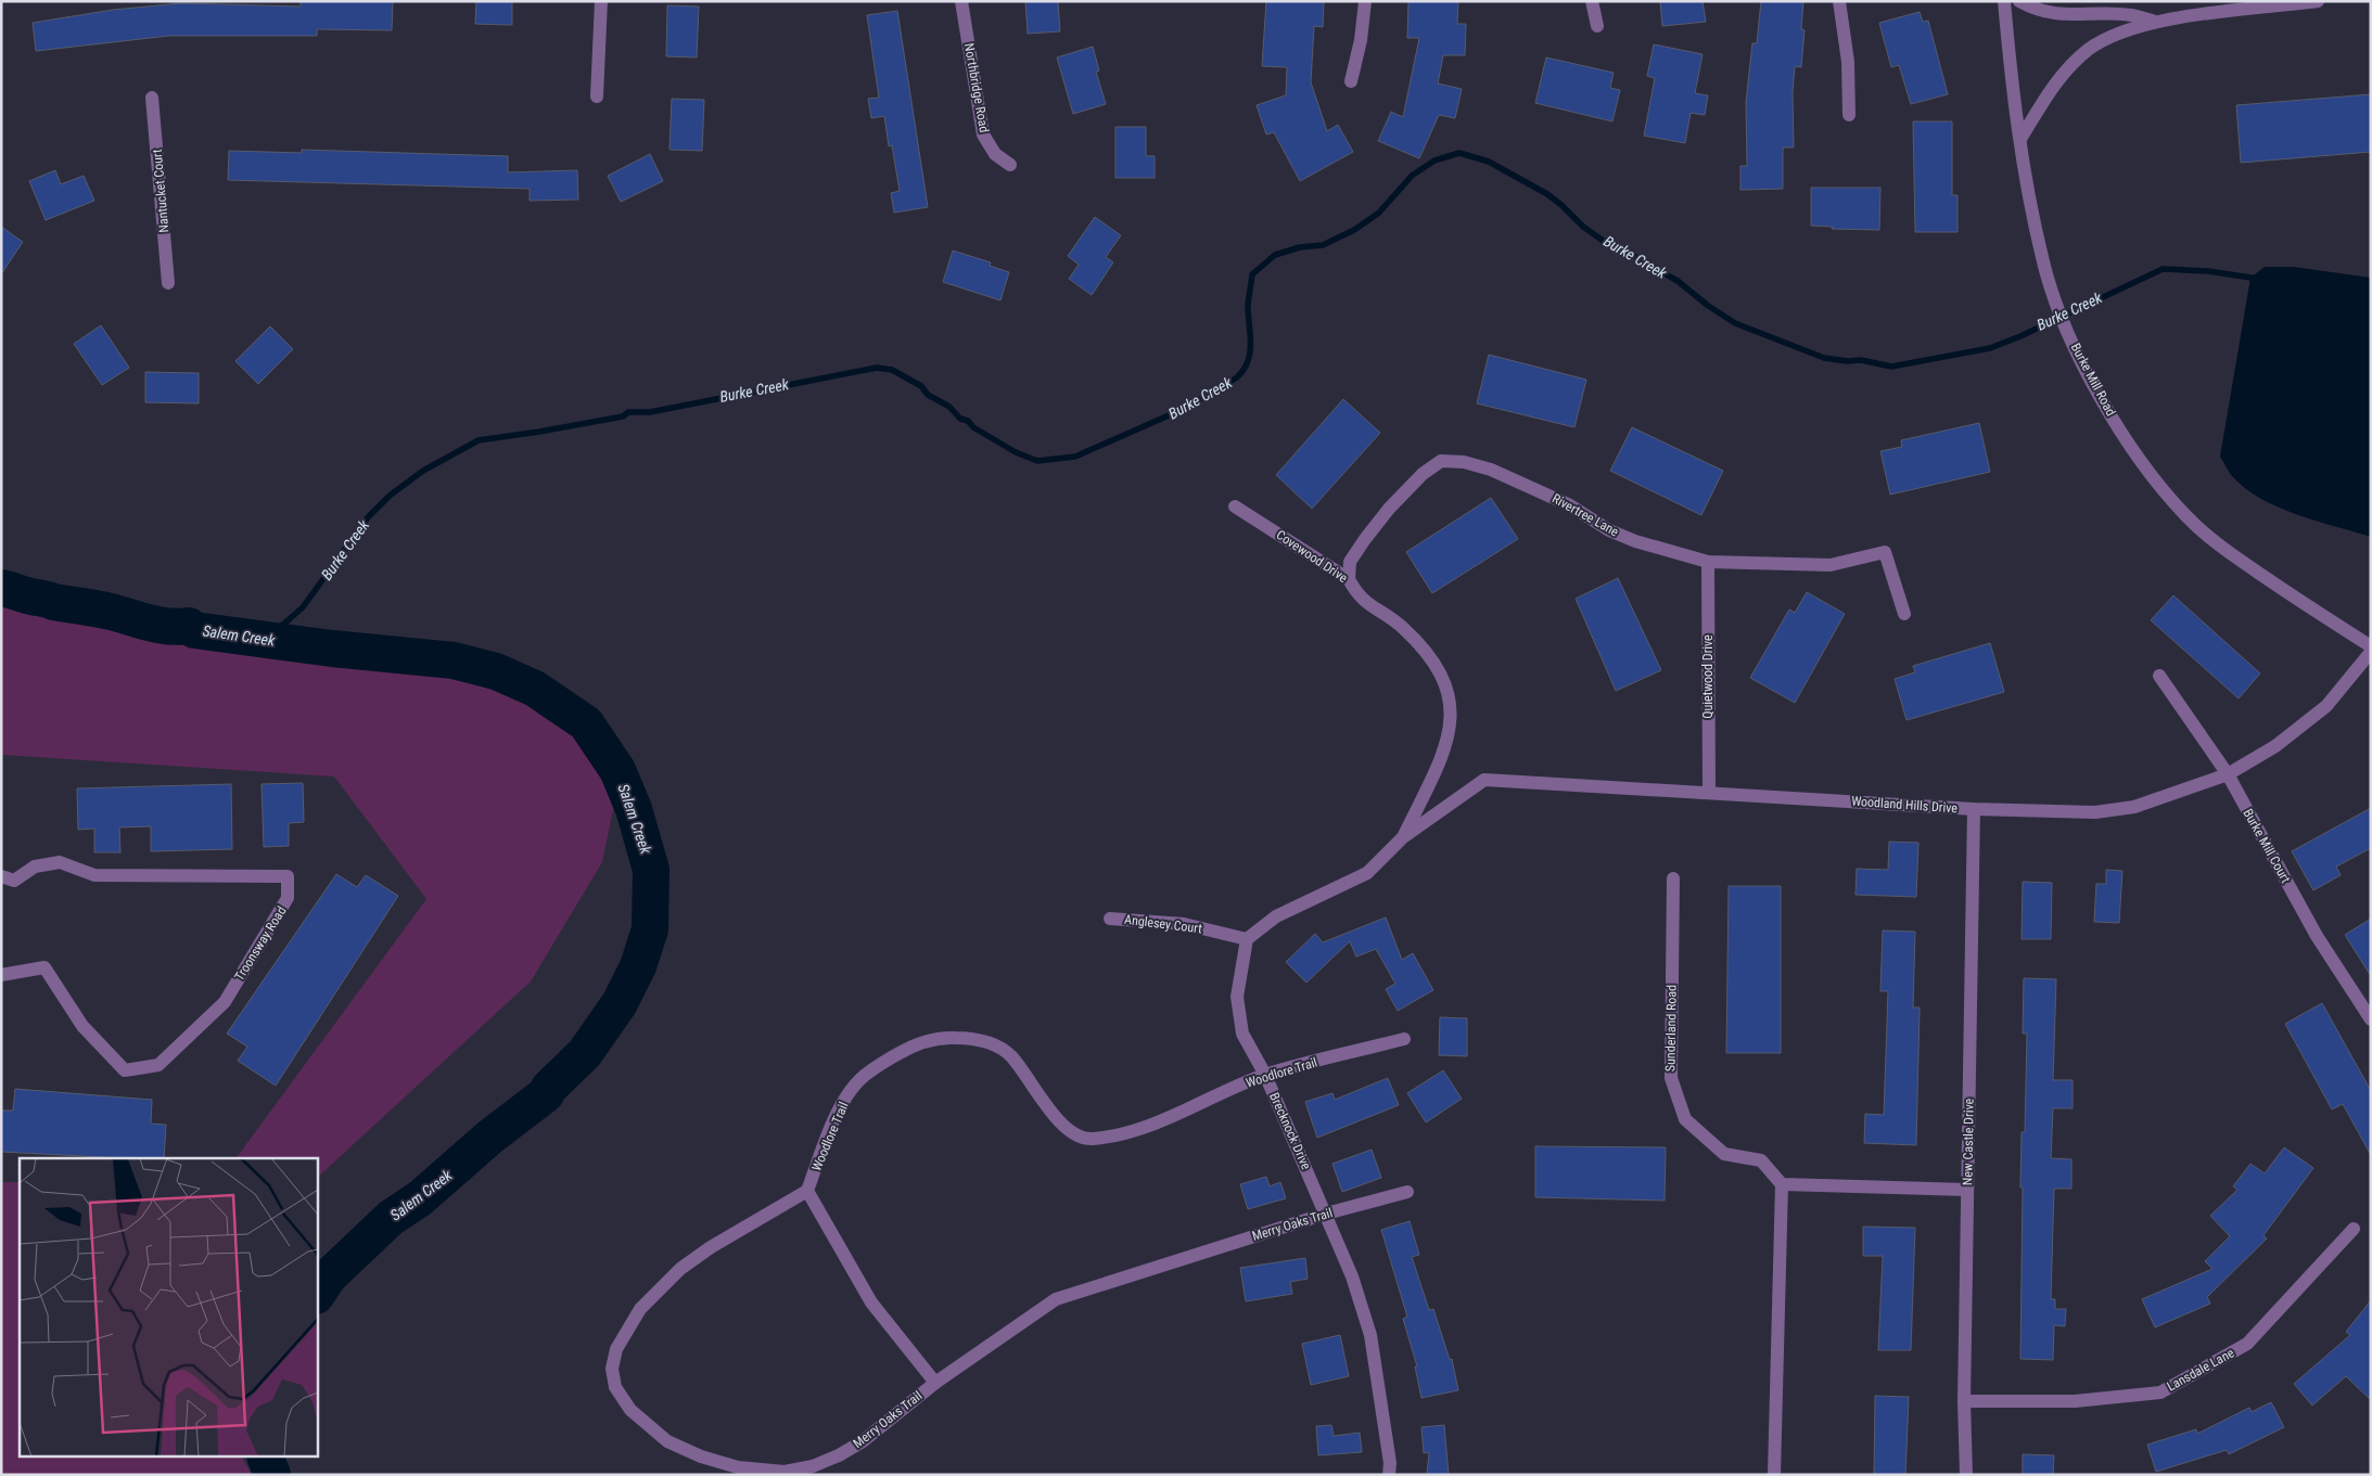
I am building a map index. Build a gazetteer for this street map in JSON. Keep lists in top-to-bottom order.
{
  "streets": {
    "street": [
      "Northbridge Road",
      "Nantucket Court",
      "Burke Mill Road",
      "Rivertree Lane",
      "Covewood Drive",
      "Quietwood Drive",
      "Woodland Hills Drive",
      "Burke Mill Court",
      "Anglesey Court",
      "Troonsway Road",
      "Sunderland Road",
      "Woodlore Trail",
      "Brecknock Drive",
      "New Castle Drive",
      "Merry Oaks Trail",
      "Lansdale Lane"
    ]
  },
  "crossings": [
    ["Rivertree Lane", "Covewood Drive"],
    ["Rivertree Lane", "Quietwood Drive"],
    ["Covewood Drive", "Woodland Hills Drive"],
    ["Quietwood Drive", "Woodland Hills Drive"],
    ["Woodland Hills Drive", "Burke Mill Court"],
    ["Woodland Hills Drive", "New Castle Drive"],
    ["Anglesey Court", "Brecknock Drive"],
    ["Woodlore Trail", "Brecknock Drive"],
    ["Woodlore Trail", "Merry Oaks Trail"],
    ["Brecknock Drive", "Merry Oaks Trail"],
    ["New Castle Drive", "Lansdale Lane"]
  ],
  "water": ["Burke Creek", "Salem Creek"]
}
